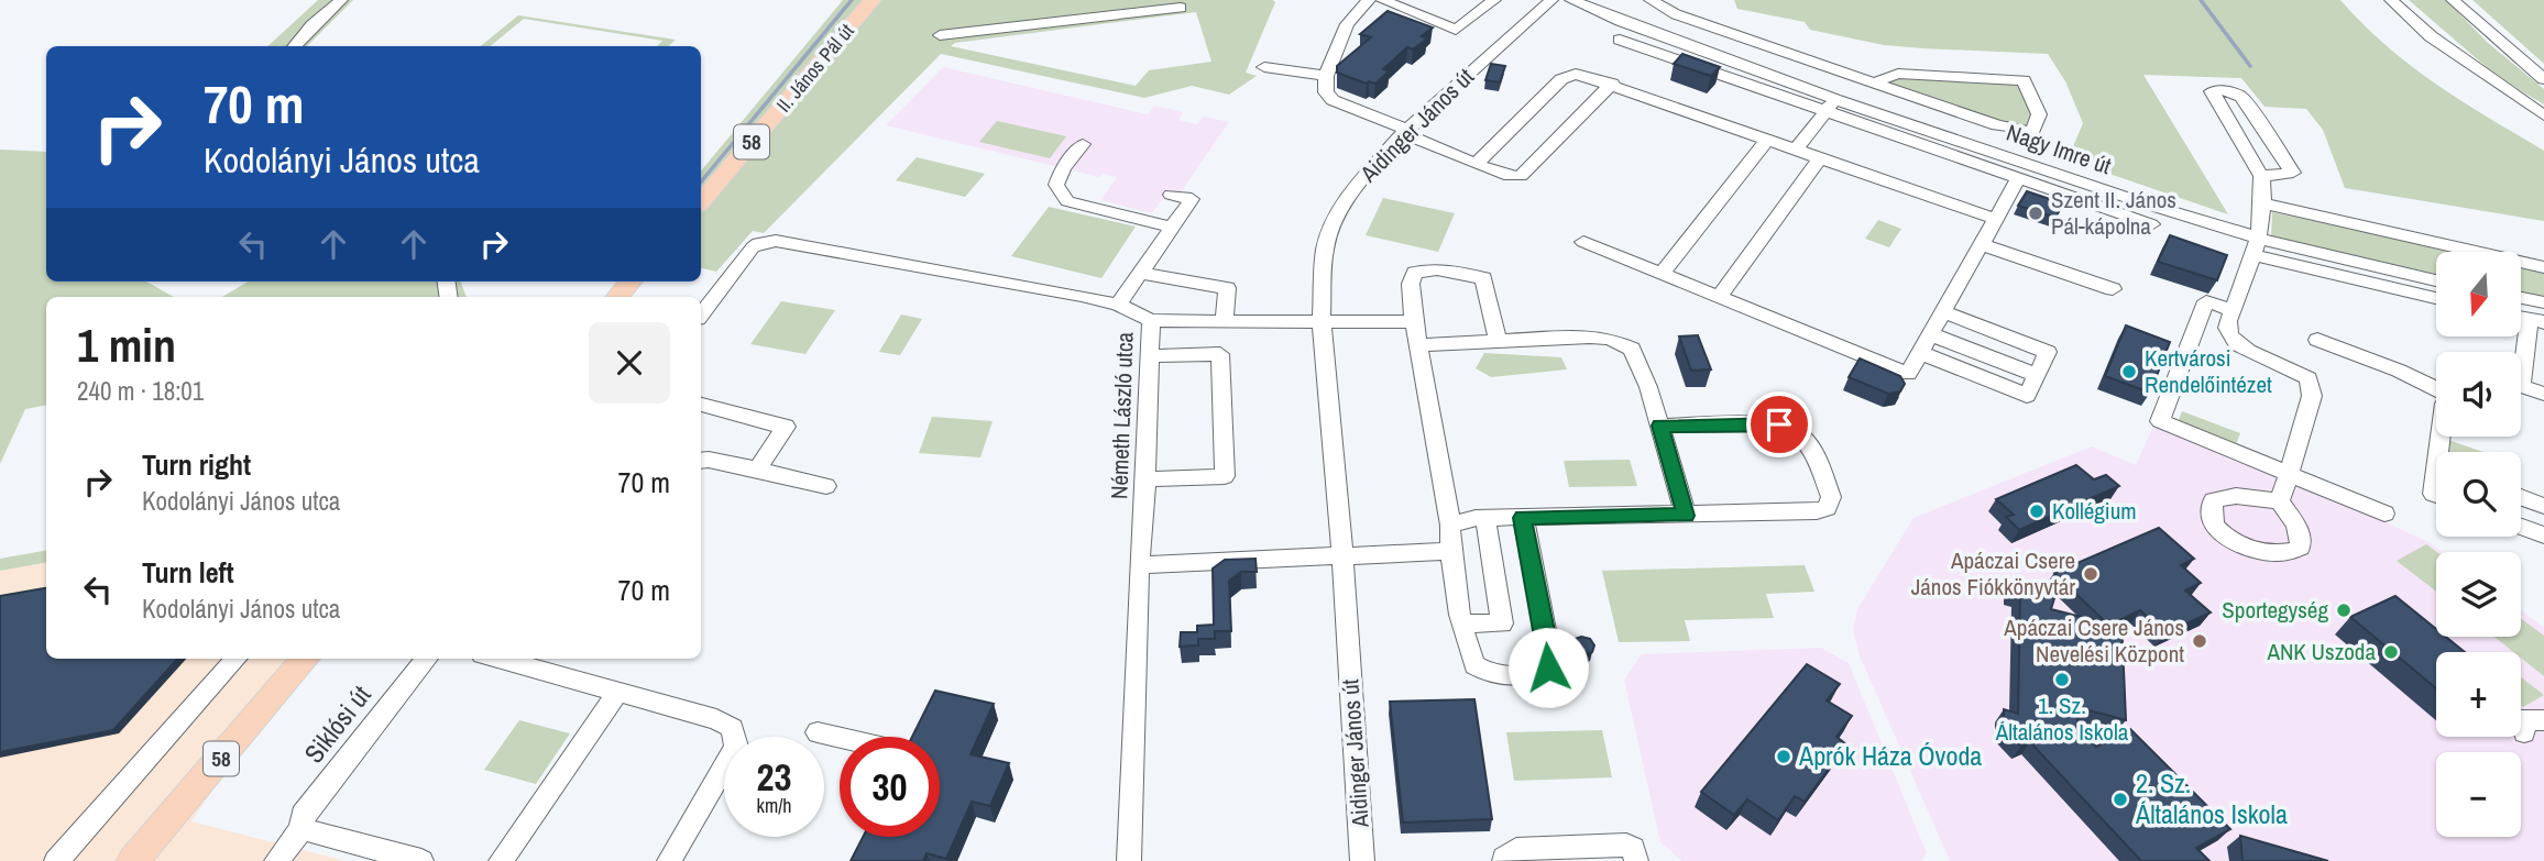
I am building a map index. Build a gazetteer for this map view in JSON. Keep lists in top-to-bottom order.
{
  "streets": {
    "main road": ["II. János Pál út", "58"],
    "street": [
      "Aidinger János út",
      "Nagy Imre út",
      "Németh László utca",
      "Siklósi út"
    ]
  },
  "places": [
    "Szent II. János Pál-kápolna",
    "Kertvárosi Rendelőintézet",
    "Kollégium",
    "Apáczai Csere János Fiókkönyvtár",
    "Sportegység",
    "Apáczai Csere János Nevelési Központ",
    "ANK Uszoda",
    "1. Sz. Általános Iskola",
    "Aprók Háza Óvoda",
    "2. Sz. Általános Iskola"
  ],
  "north": "bottom",
  "page": {
    "turn": ["70 m", "Kodolányi János utca"],
    "map_buttons": ["+", "−"],
    "heading": ["1 min", "240 m · 18:01"],
    "list": [
      {
        "name": "Turn right",
        "note": "Kodolányi János utca",
        "value": "70 m"
      },
      {
        "name": "Turn left",
        "note": "Kodolányi János utca",
        "value": "70 m"
      }
    ],
    "speed": "23 km/h",
    "limit": "30"
  }
}
